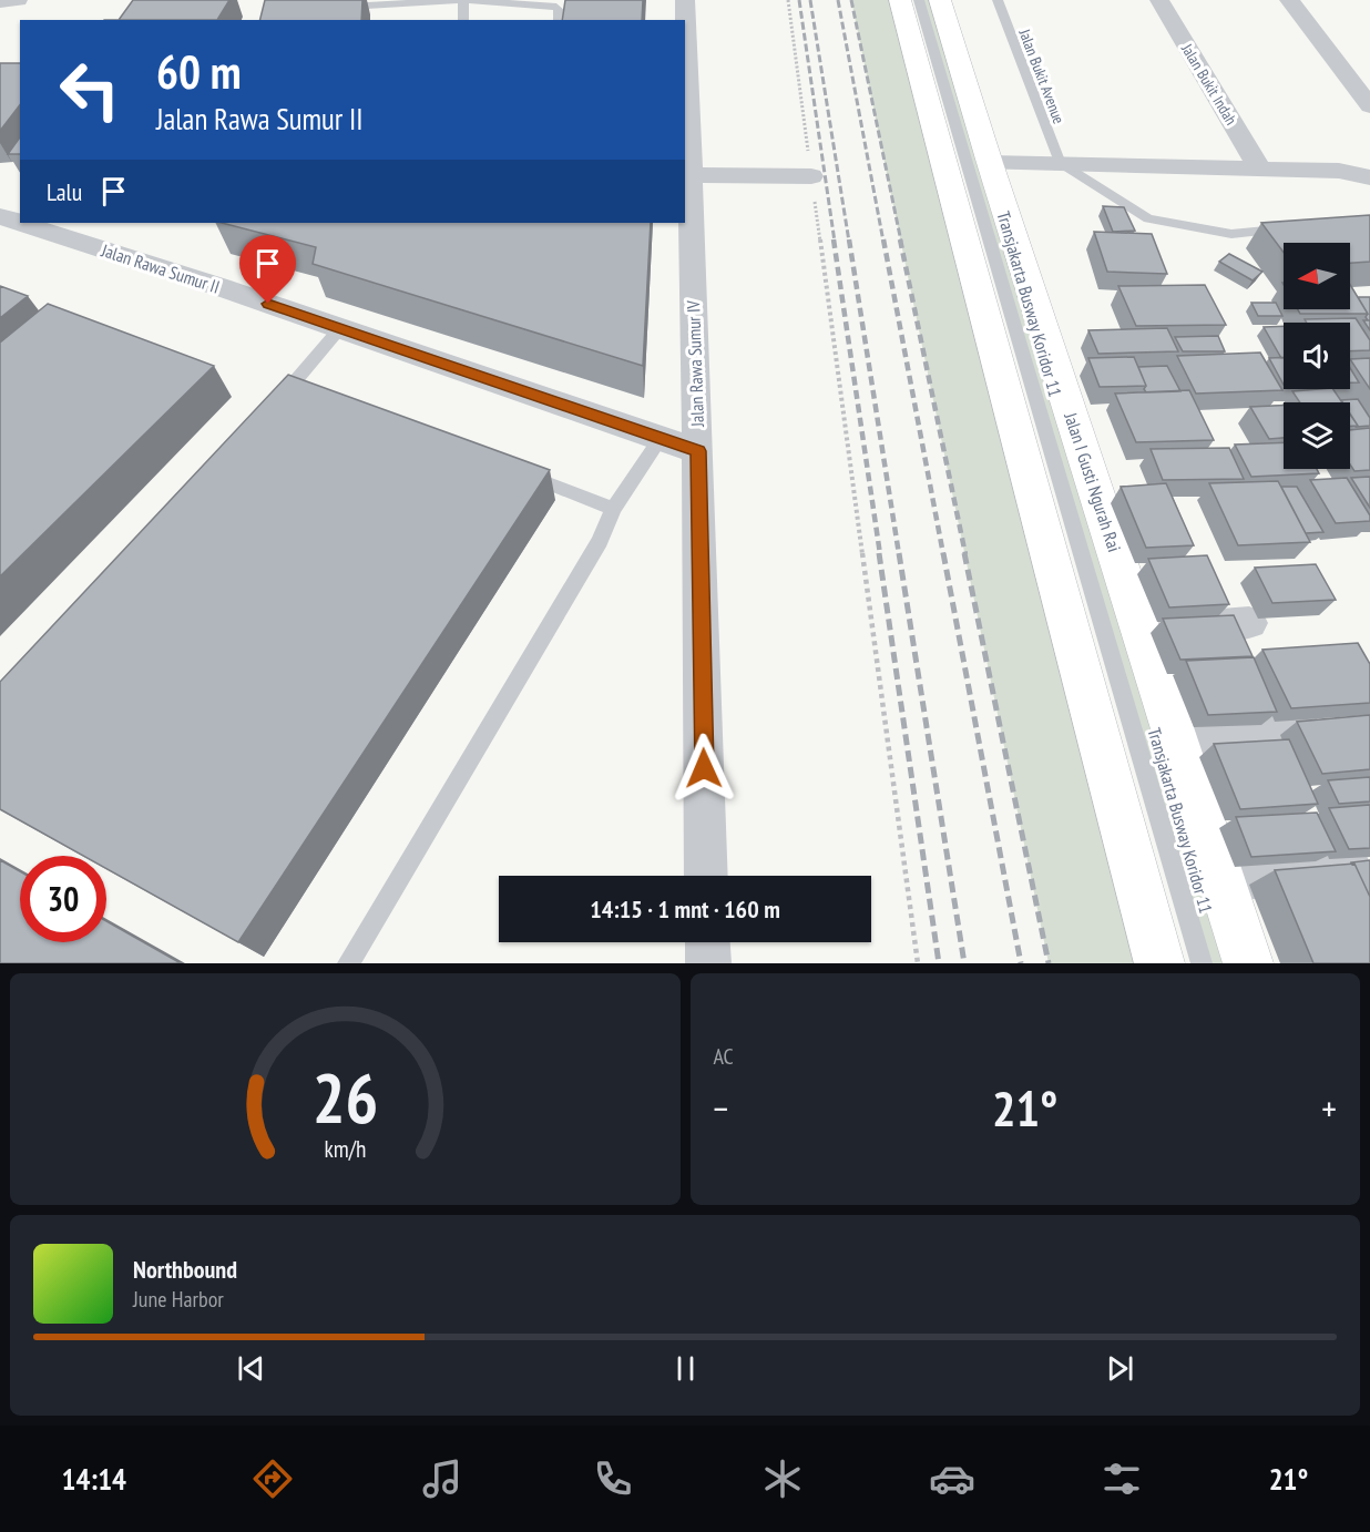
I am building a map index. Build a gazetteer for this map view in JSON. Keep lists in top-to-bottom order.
{
  "streets": {
    "main road": ["Jalan I Gusti Ngurah Rai"],
    "street": ["Jalan Bukit Indah", "Jalan Rawa Sumur II", "Jalan Rawa Sumur IV"],
    "lane": ["Jalan Bukit Avenue", "Transjakarta Busway Koridor 11"]
  },
  "crossings": [
    ["Jalan Rawa Sumur II", "Jalan Rawa Sumur IV"]
  ],
  "north": "left",
  "page": {
    "turn": ["60 m", "Jalan Rawa Sumur II"],
    "then": "Lalu",
    "limit": "30",
    "trip": "14:15 · 1 mnt · 160 m",
    "tile": "AC",
    "heat": ["−", "21°", "+"],
    "song": ["Northbound", "June Harbor"],
    "tabs": ["14:14", "21°"],
    "gauge": ["26", "km/h"]
  }
}
